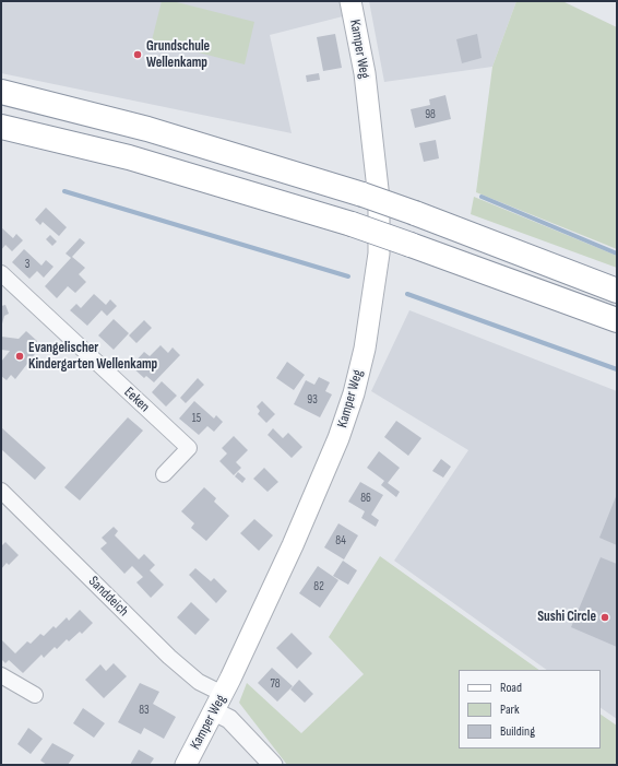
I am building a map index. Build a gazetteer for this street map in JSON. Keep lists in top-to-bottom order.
{
  "streets": {
    "main road": ["Kamper Weg"],
    "street": ["Eeken", "Sanddeich"]
  },
  "crossings": [
    ["Kamper Weg", "Sanddeich"]
  ],
  "places": ["Grundschule Wellenkamp", "Evangelischer Kindergarten Wellenkamp", "Sushi Circle"],
  "house_numbers": [
    "98",
    "3",
    "93",
    "15",
    "86",
    "84",
    "82",
    "78",
    "83"
  ],
  "legend": ["Road", "Park", "Building"]
}
